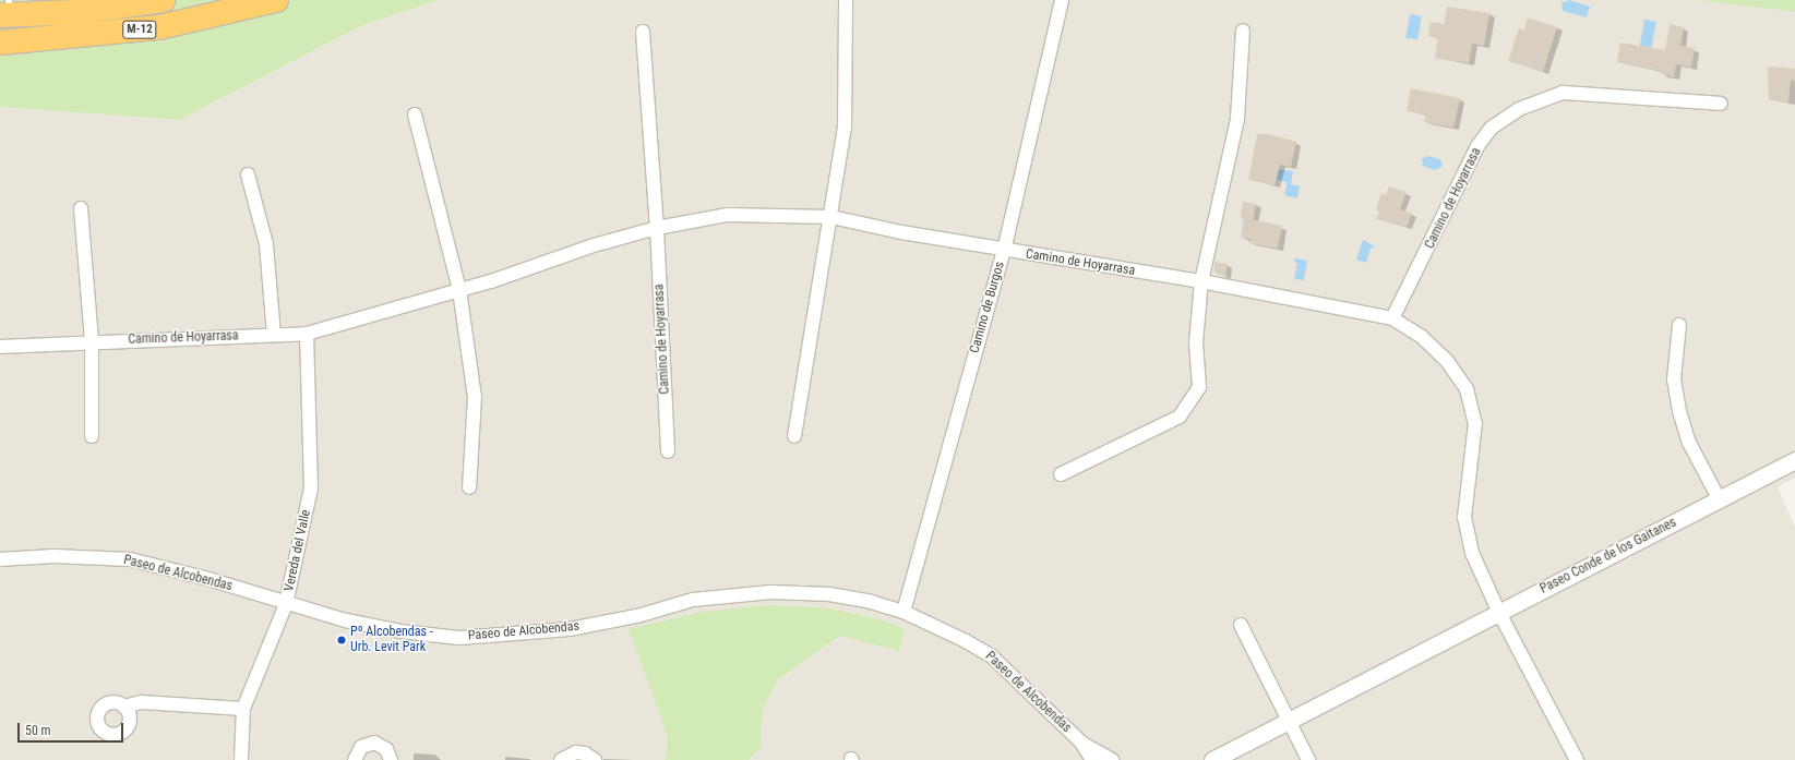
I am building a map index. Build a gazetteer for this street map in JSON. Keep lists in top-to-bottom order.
{
  "streets": {
    "highway": ["M-12"],
    "street": [
      "Camino de Hoyarrasa",
      "Camino de Burgos",
      "Vereda del Valle",
      "Paseo Conde de los Gaitanes",
      "Paseo de Alcobendas"
    ]
  },
  "crossings": [
    ["Camino de Hoyarrasa", "Camino de Burgos"],
    ["Camino de Hoyarrasa", "Vereda del Valle"],
    ["Camino de Hoyarrasa", "Paseo Conde de los Gaitanes"],
    ["Camino de Burgos", "Paseo de Alcobendas"],
    ["Vereda del Valle", "Paseo de Alcobendas"]
  ],
  "places": ["Pº Alcobendas - Urb. Levit Park"],
  "scale_bar": "50 m"
}
